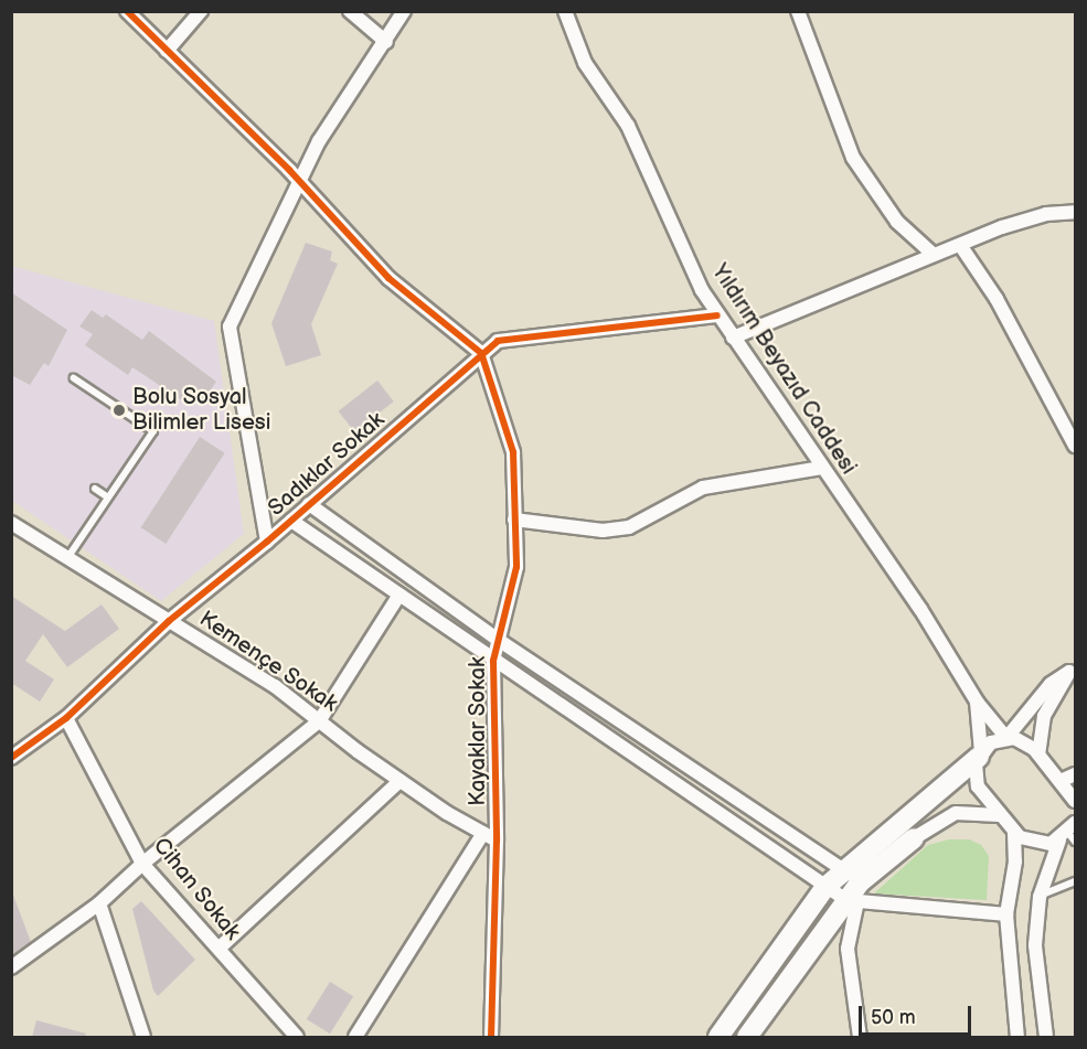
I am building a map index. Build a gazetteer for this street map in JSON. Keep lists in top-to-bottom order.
{
  "streets": {
    "street": [
      "Yıldırım Beyazıd Caddesi",
      "Sadıklar Sokak",
      "Kemençe Sokak",
      "Kayaklar Sokak",
      "Cihan Sokak"
    ]
  },
  "crossings": [
    ["Yıldırım Beyazıd Caddesi", "Sadıklar Sokak"],
    ["Sadıklar Sokak", "Kemençe Sokak"],
    ["Sadıklar Sokak", "Kayaklar Sokak"],
    ["Sadıklar Sokak", "Cihan Sokak"],
    ["Kemençe Sokak", "Kayaklar Sokak"]
  ],
  "places": ["Bolu Sosyal Bilimler Lisesi"],
  "scale_bar": "50 m"
}
